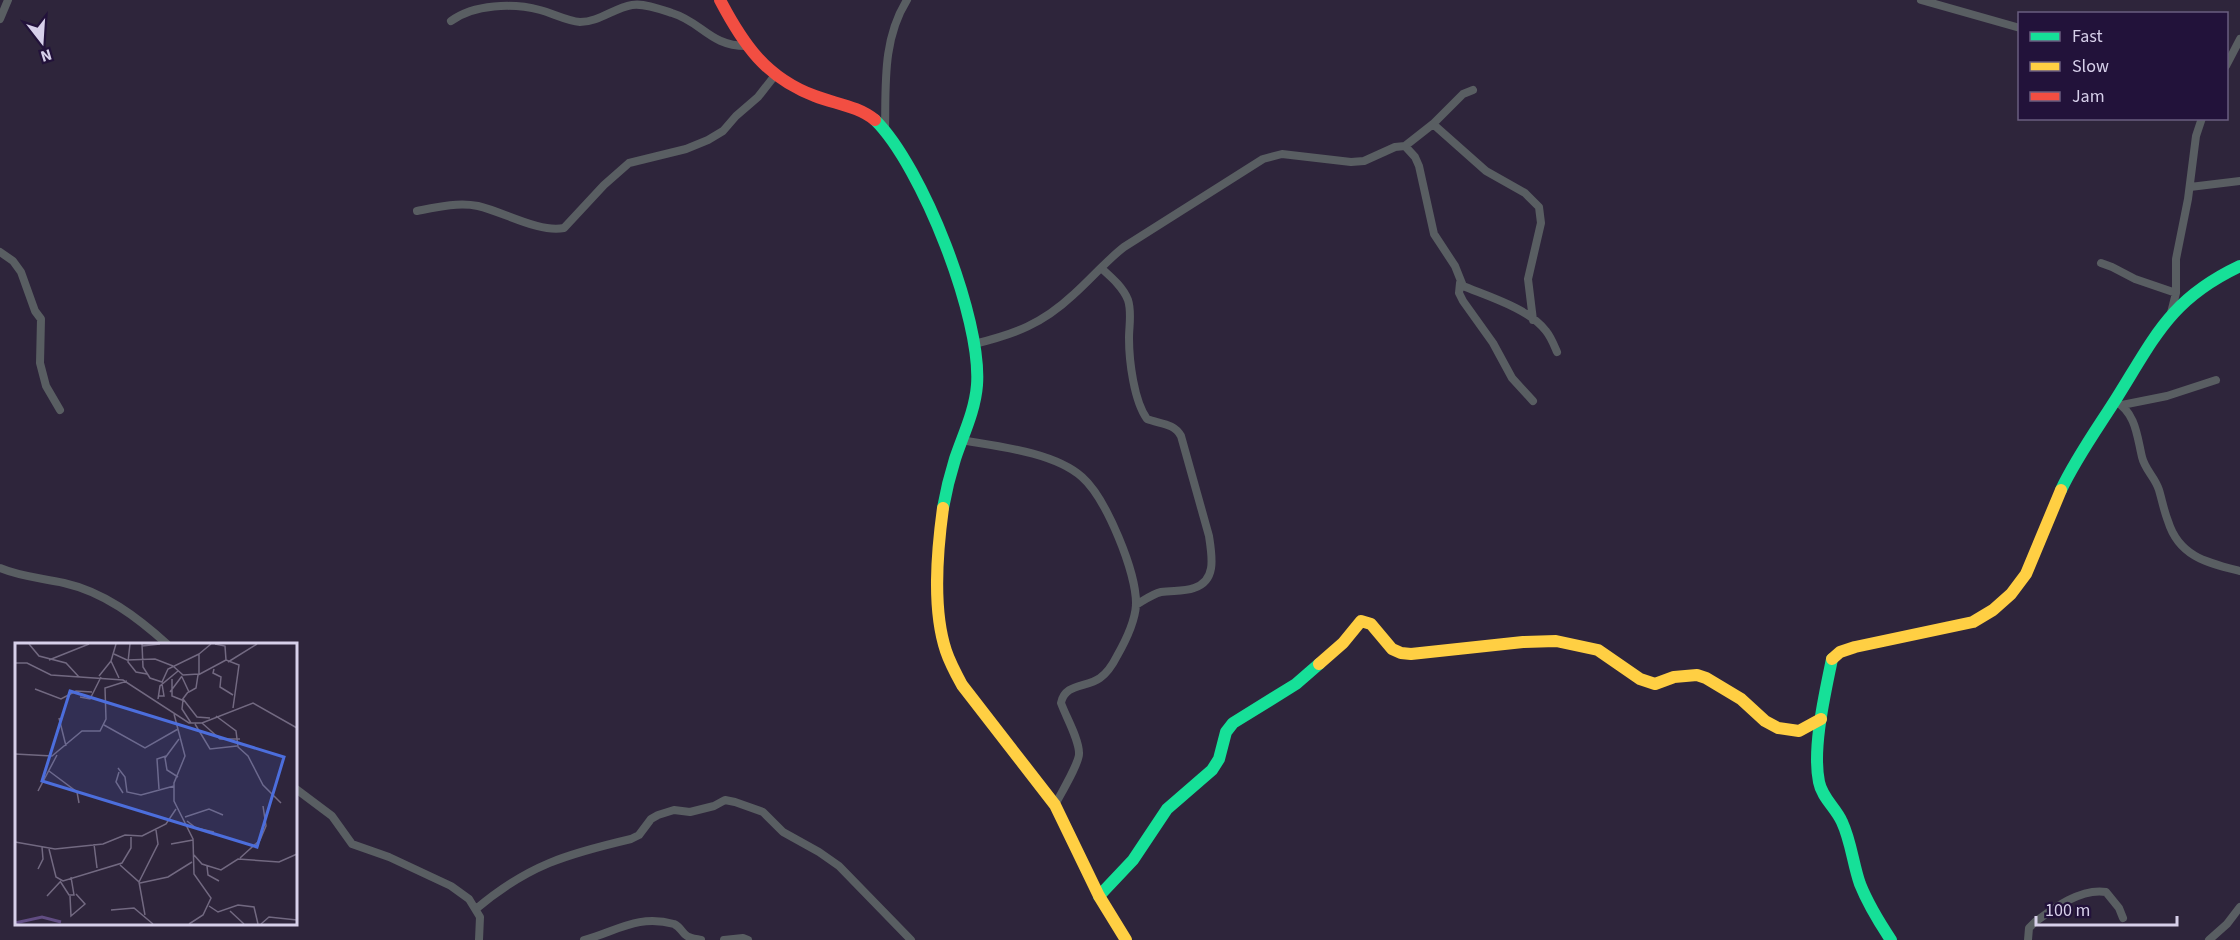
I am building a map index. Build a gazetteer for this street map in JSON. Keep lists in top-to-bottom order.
{
  "legend": ["Fast", "Slow", "Jam"],
  "scale_bar": "100 m",
  "north": "bottom"
}
